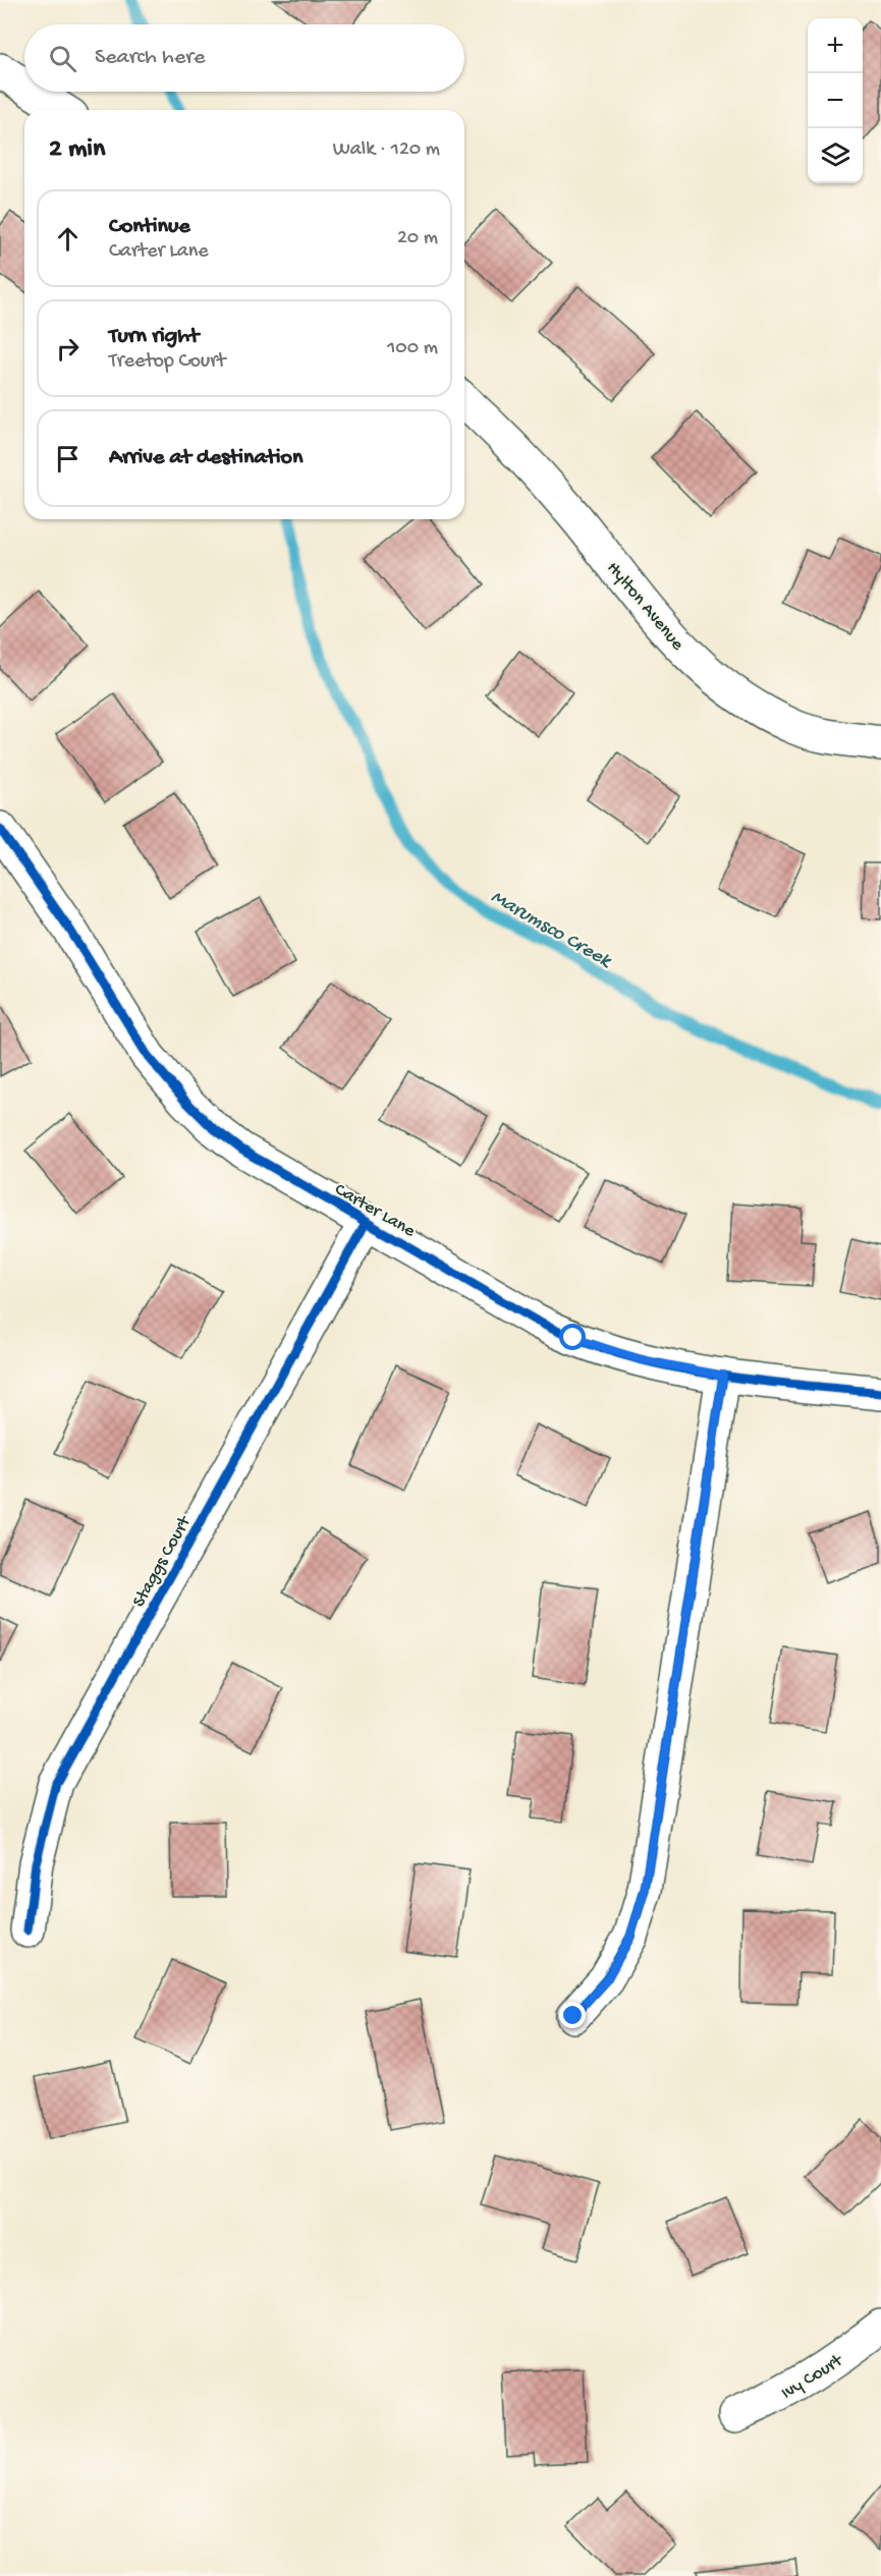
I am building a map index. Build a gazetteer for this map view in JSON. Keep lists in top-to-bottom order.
{
  "streets": {
    "street": [
      "Hylton Avenue",
      "Carter Lane",
      "Staggs Court",
      "Ivy Court"
    ]
  },
  "crossings": [
    ["Carter Lane", "Staggs Court"]
  ],
  "water": ["Marumsco Creek"],
  "page": {
    "map_buttons": ["+", "−"],
    "search": "Search here",
    "heading": ["2 min", "Walk · 120 m"],
    "list": [
      ["Continue", "Carter Lane", "20 m"],
      ["Turn right", "Treetop Court", "100 m"],
      "Arrive at destination"
    ]
  }
}
